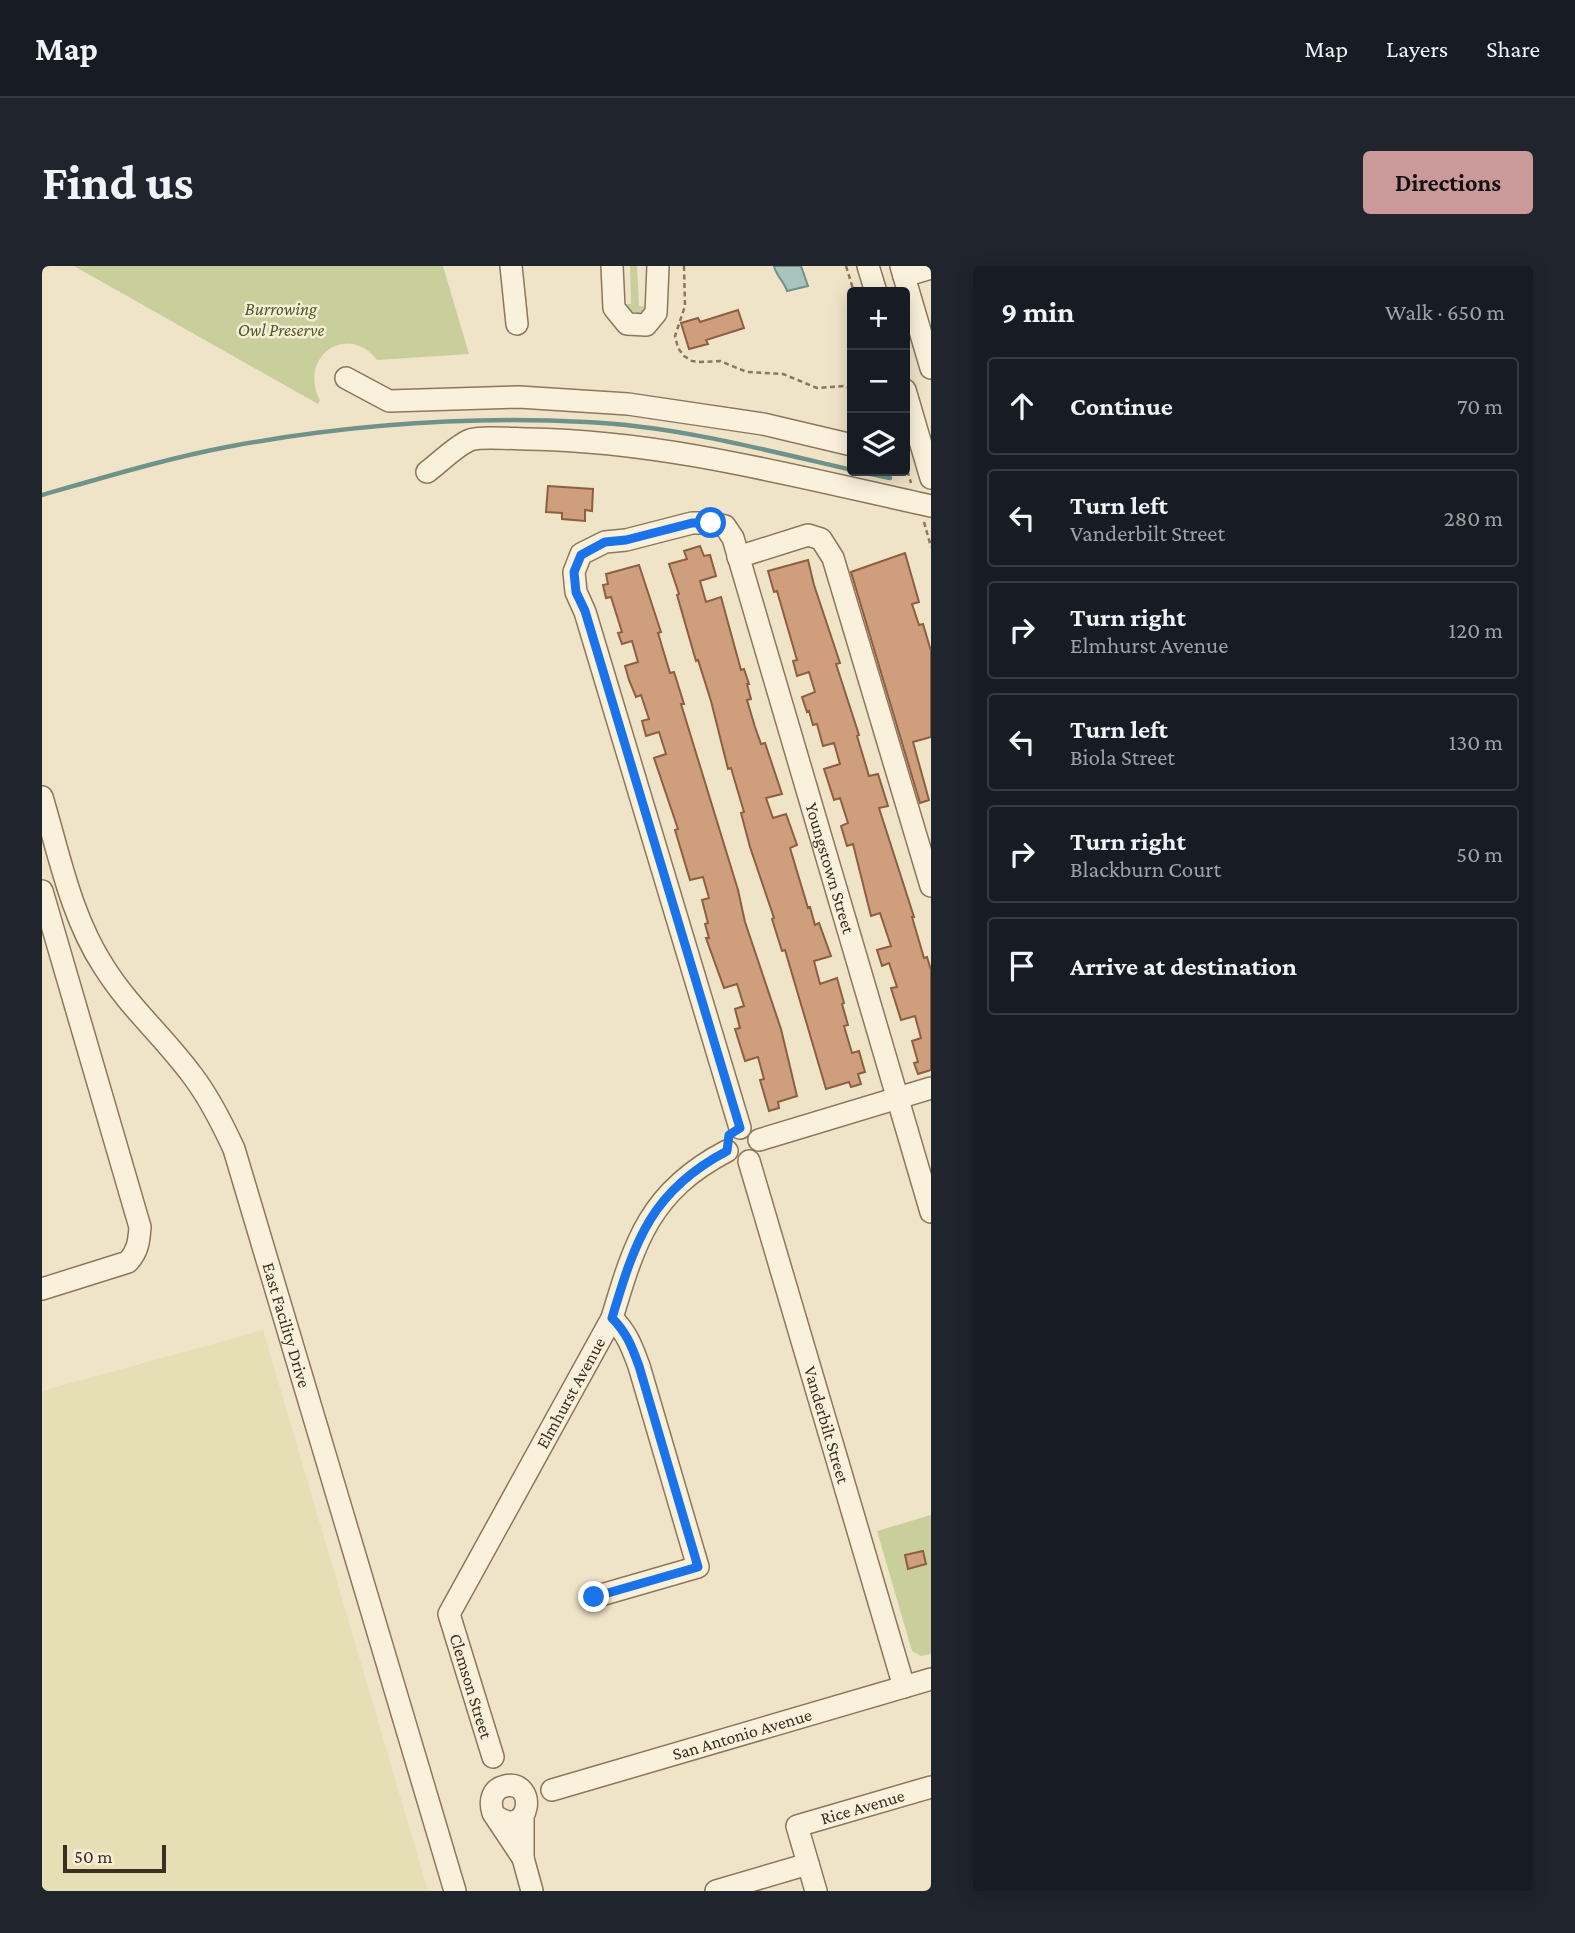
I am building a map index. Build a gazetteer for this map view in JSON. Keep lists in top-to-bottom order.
{
  "streets": {
    "street": [
      "Youngstown Street",
      "East Facility Drive",
      "Elmhurst Avenue",
      "Vanderbilt Street",
      "Clemson Street",
      "San Antonio Avenue",
      "Rice Avenue"
    ]
  },
  "crossings": [
    ["Youngstown Street", "Elmhurst Avenue"],
    ["Youngstown Street", "Vanderbilt Street"],
    ["Elmhurst Avenue", "Vanderbilt Street"],
    ["Elmhurst Avenue", "Clemson Street"],
    ["Vanderbilt Street", "San Antonio Avenue"],
    ["Clemson Street", "San Antonio Avenue"]
  ],
  "parks": ["Burrowing Owl Preserve"],
  "scale_bar": "50 m",
  "page": {
    "header": "Map",
    "nav": ["Map", "Layers", "Share"],
    "buttons": "Directions",
    "title": "Find us",
    "heading": ["9 min", "Walk · 650 m"],
    "map_buttons": ["+", "−"],
    "list": [
      ["Continue", "70 m"],
      ["Turn left", "Vanderbilt Street", "280 m"],
      ["Turn right", "Elmhurst Avenue", "120 m"],
      ["Turn left", "Biola Street", "130 m"],
      ["Turn right", "Blackburn Court", "50 m"],
      "Arrive at destination"
    ],
    "scale": "50 m"
  }
}
